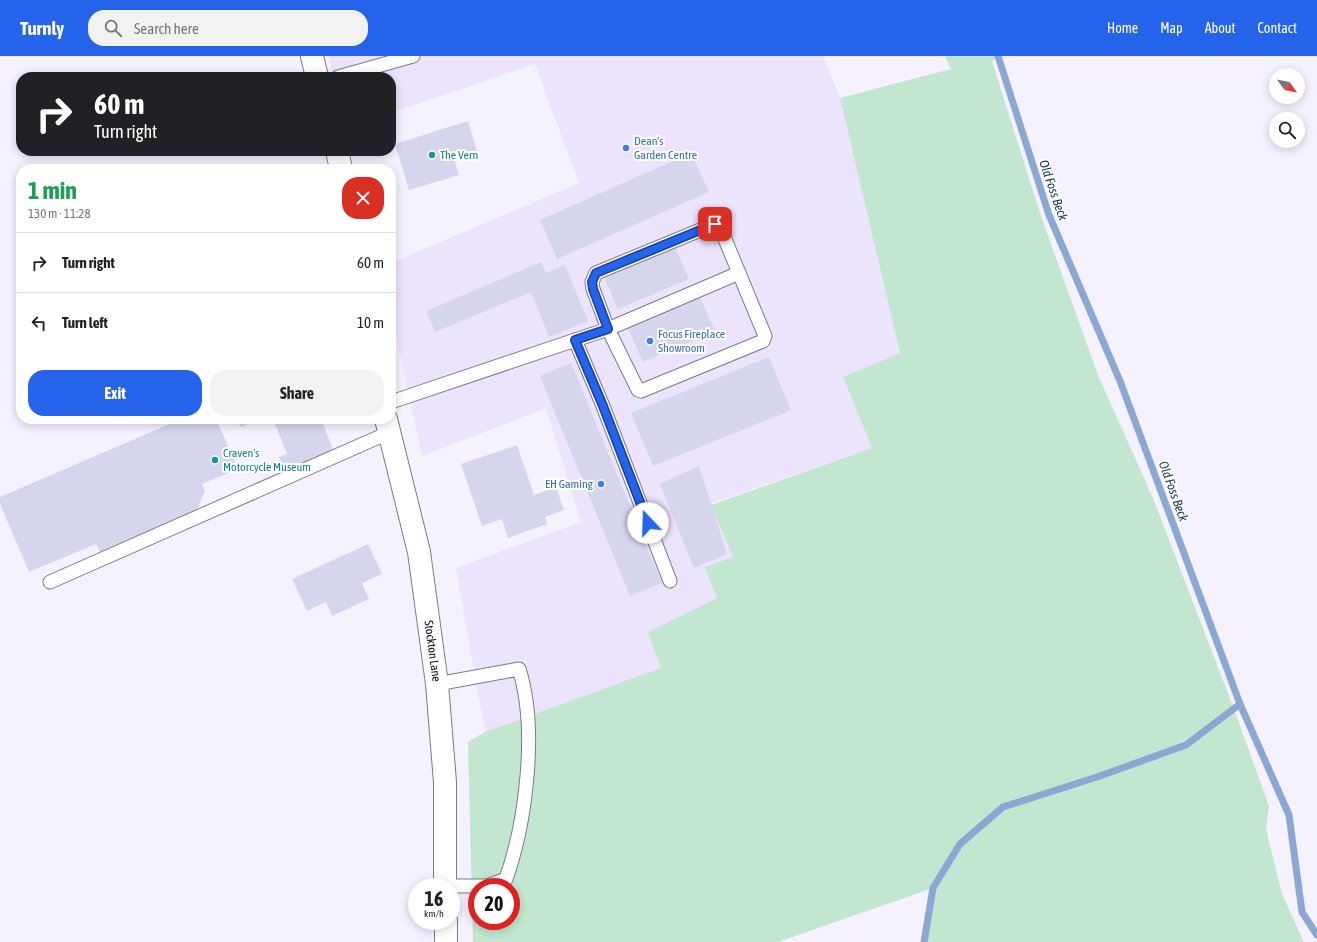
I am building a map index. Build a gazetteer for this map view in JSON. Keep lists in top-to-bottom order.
{
  "streets": {
    "street": ["Stockton Lane"]
  },
  "water": ["Old Foss Beck"],
  "places": [
    "Dean's Garden Centre",
    "The Vern",
    "Focus Fireplace Showroom",
    "Craven's Motorcycle Museum",
    "EH Gaming"
  ],
  "north": "bottom right",
  "page": {
    "header": "Turnly",
    "search": "Search here",
    "nav": [
      "Home",
      "Map",
      "About",
      "Contact"
    ],
    "turn": ["60 m", "Turn right"],
    "heading": ["1 min", "130 m · 11:28"],
    "list": [
      {
        "name": "Turn right",
        "value": "60 m"
      },
      {
        "name": "Turn left",
        "value": "10 m"
      }
    ],
    "buttons": ["Exit", "Share"],
    "speed": "16 km/h",
    "limit": "20"
  }
}
